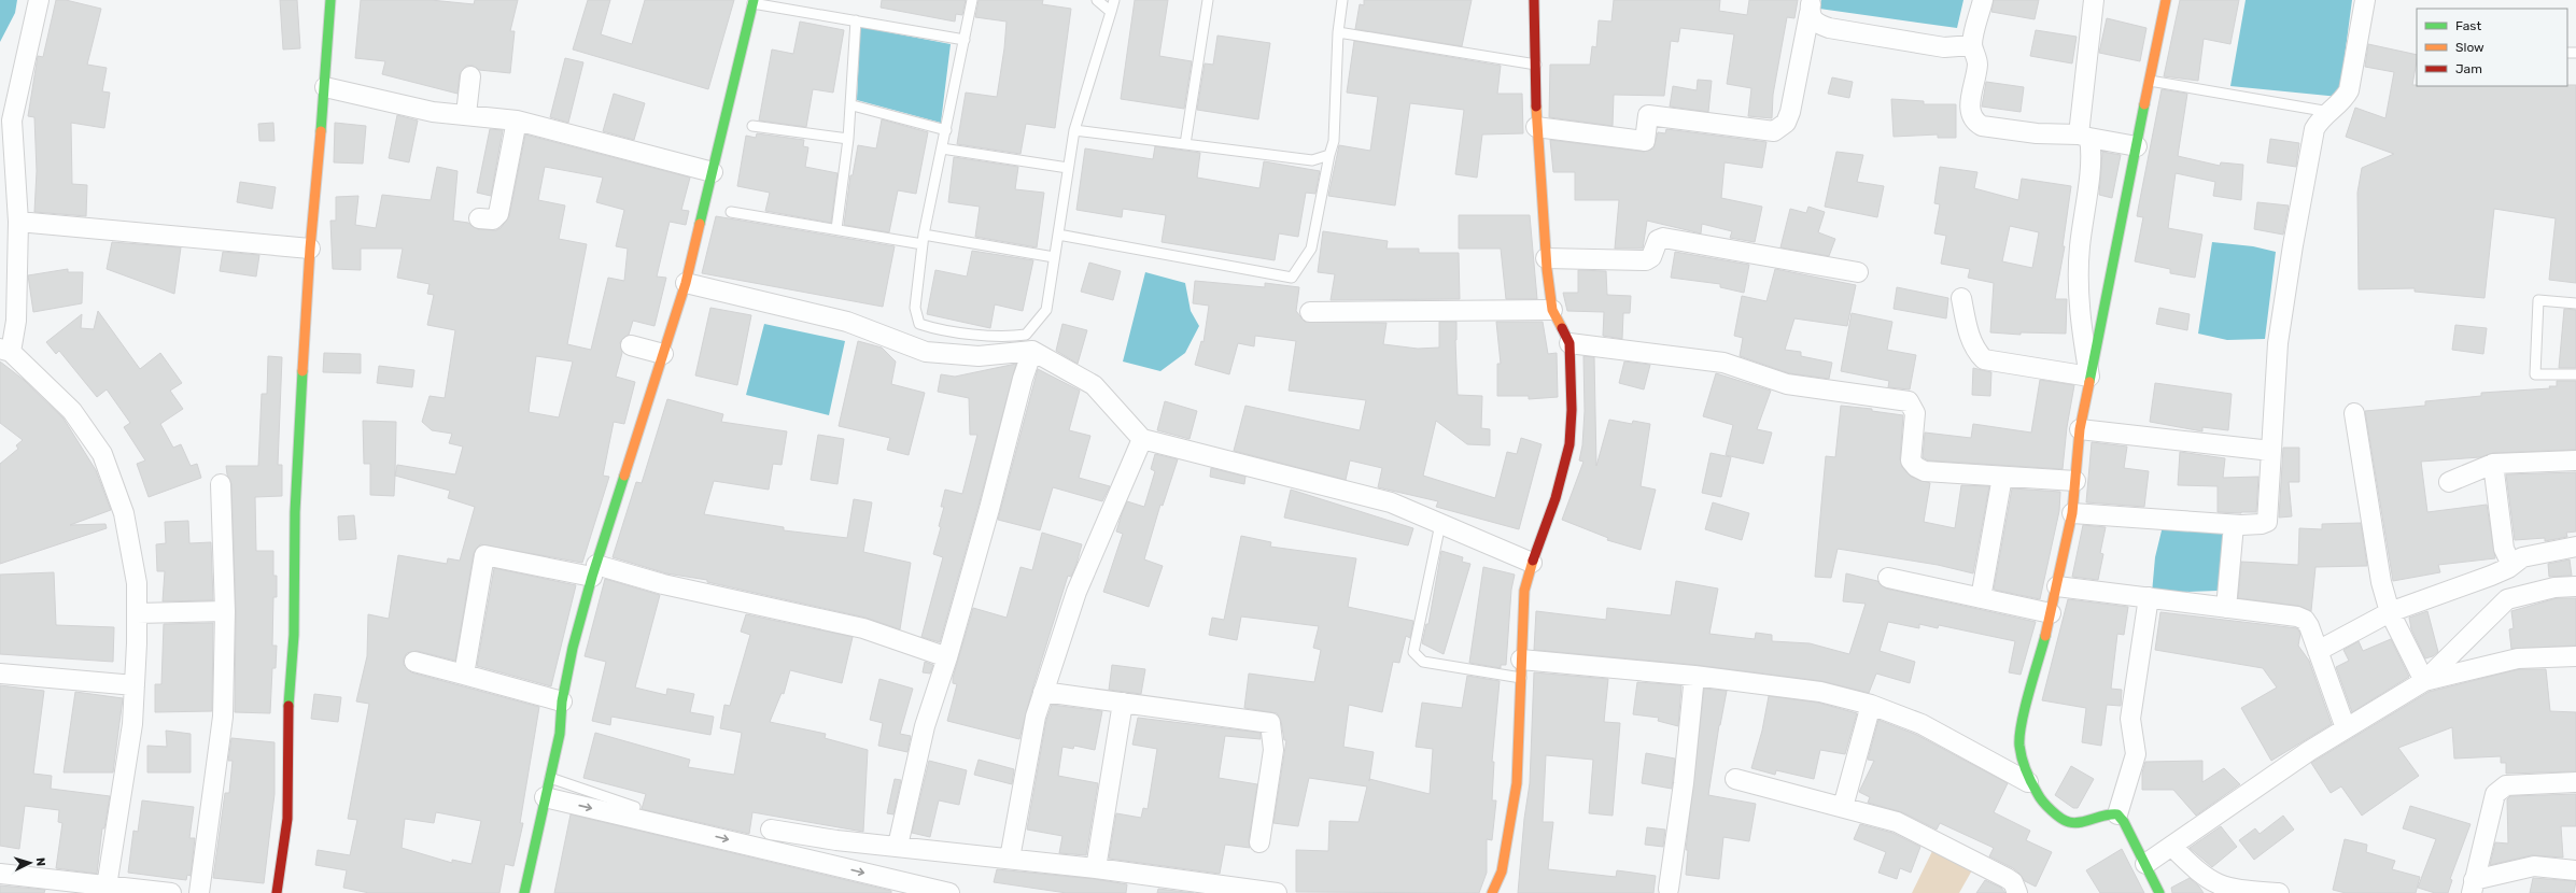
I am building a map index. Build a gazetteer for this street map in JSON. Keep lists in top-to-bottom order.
{
  "legend": ["Fast", "Slow", "Jam"],
  "north": "right"
}
